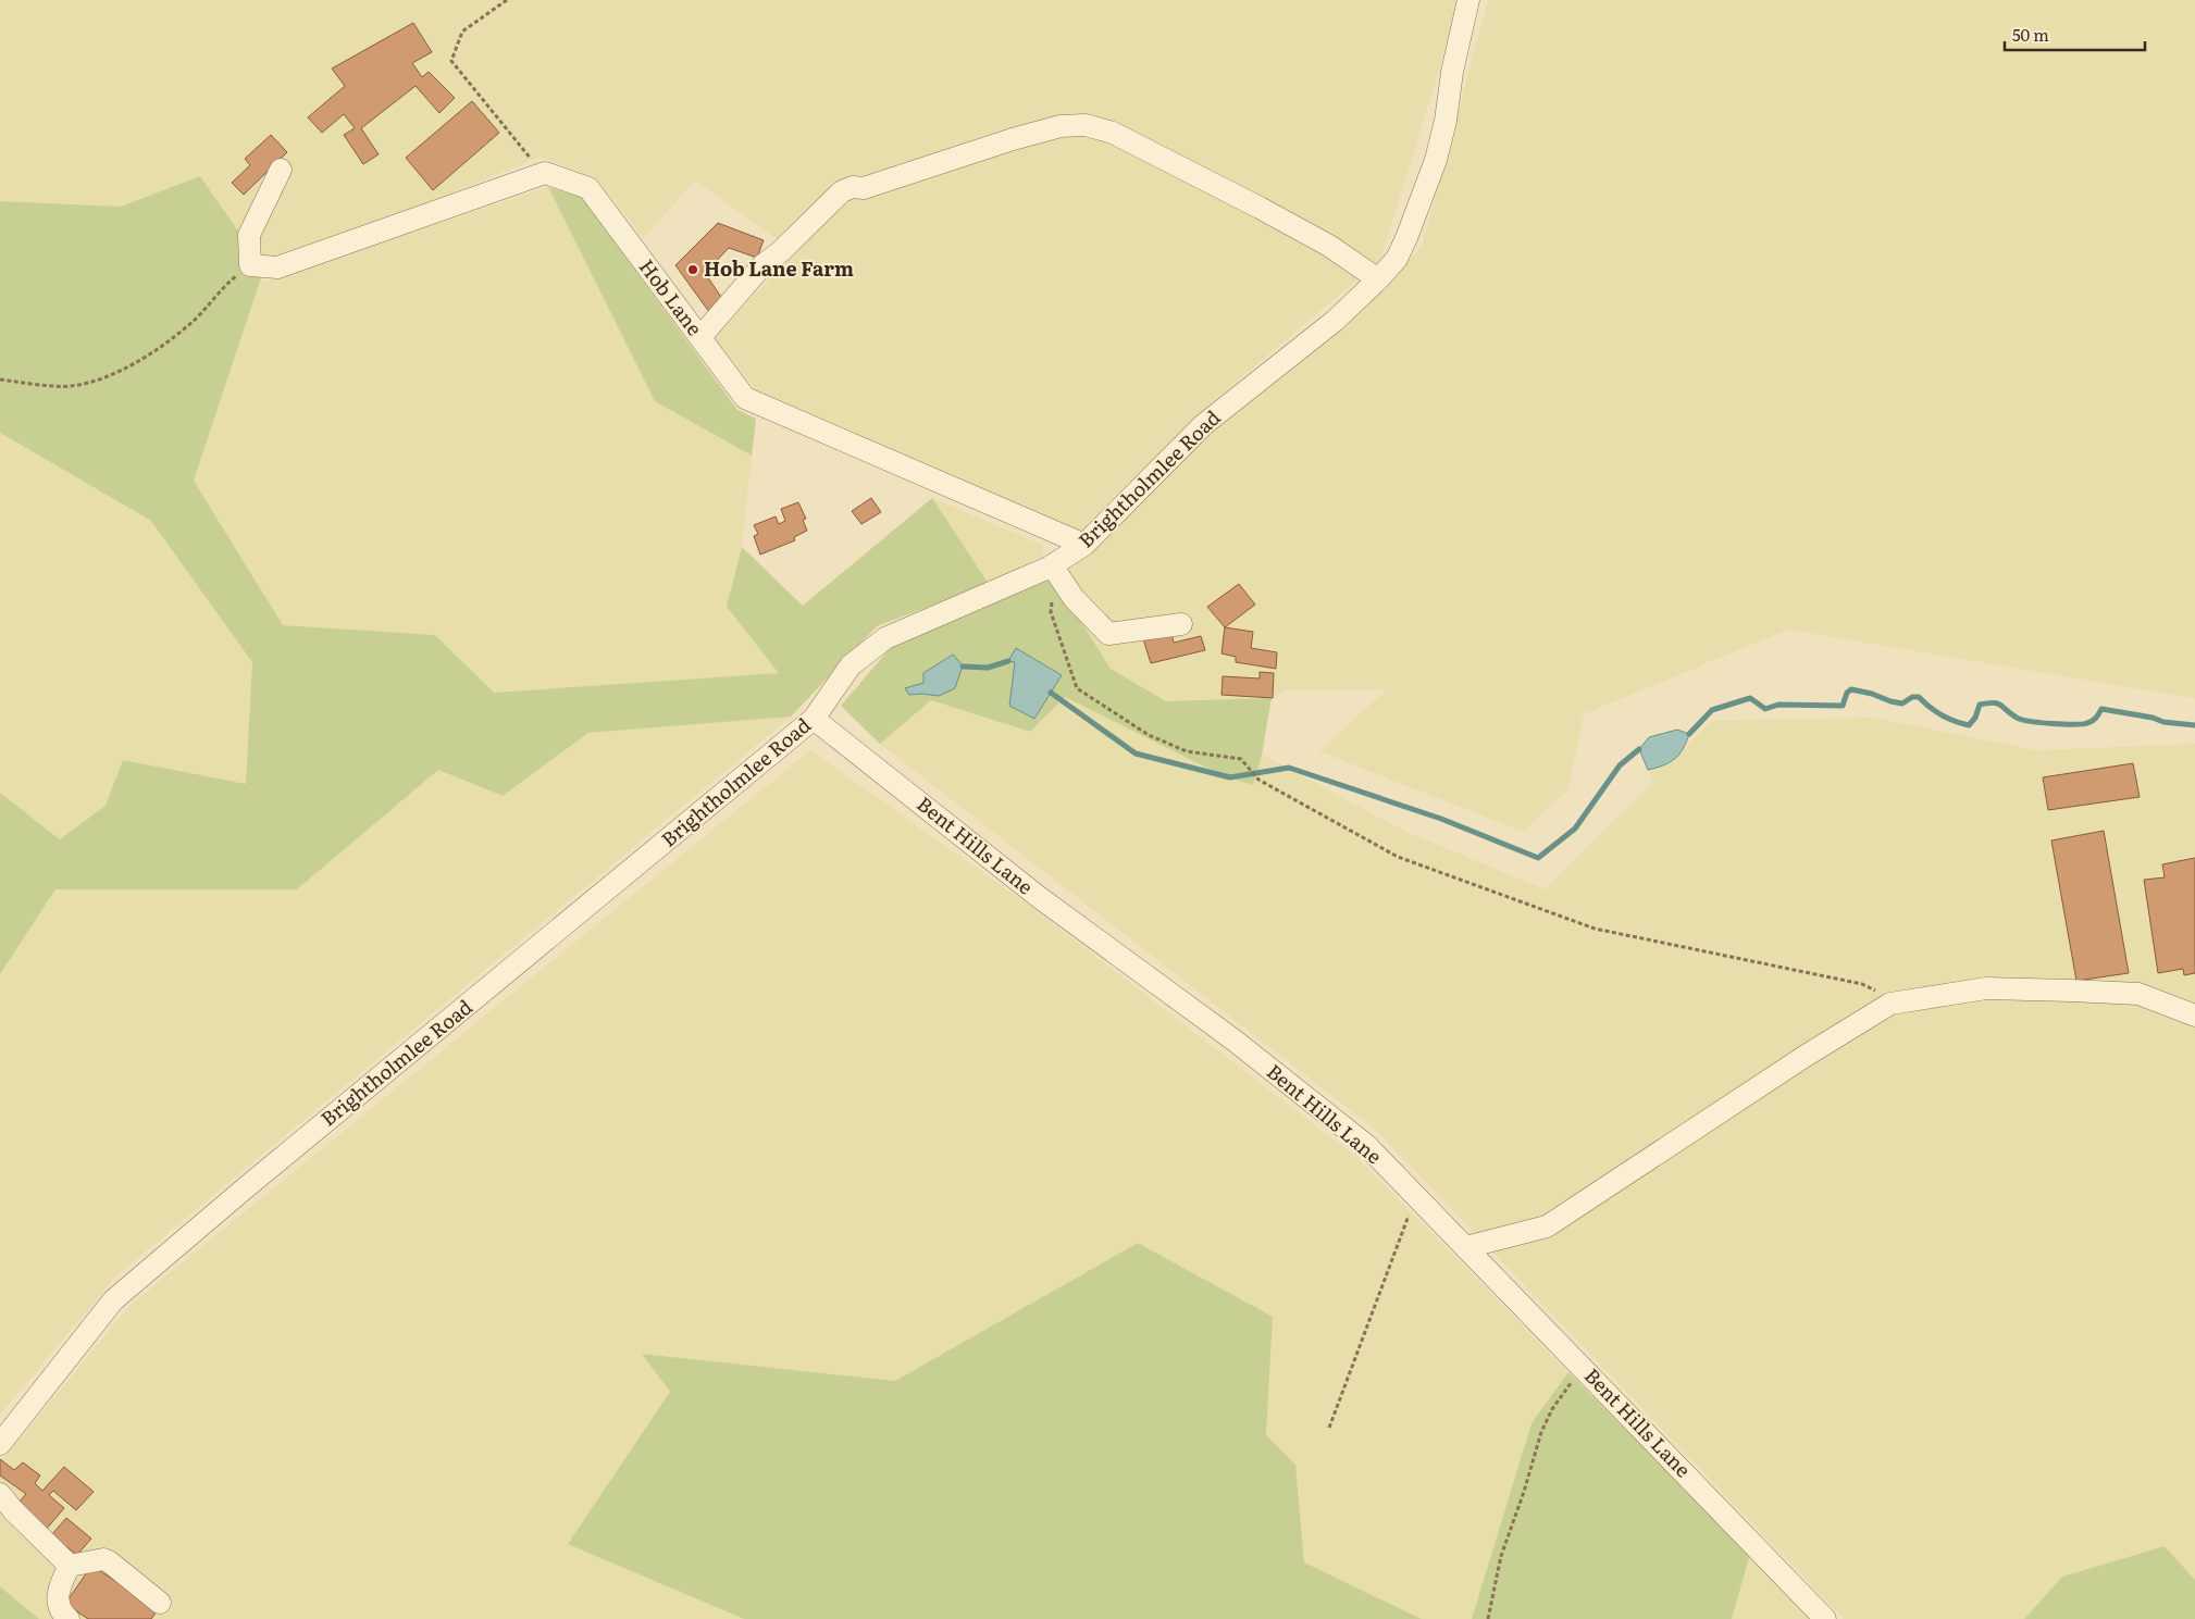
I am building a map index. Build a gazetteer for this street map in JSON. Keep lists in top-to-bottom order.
{
  "streets": {
    "street": ["Hob Lane", "Brightholmlee Road", "Bent Hills Lane"]
  },
  "crossings": [
    ["Hob Lane", "Brightholmlee Road"],
    ["Brightholmlee Road", "Bent Hills Lane"]
  ],
  "places": ["Hob Lane Farm"],
  "scale_bar": "50 m"
}
